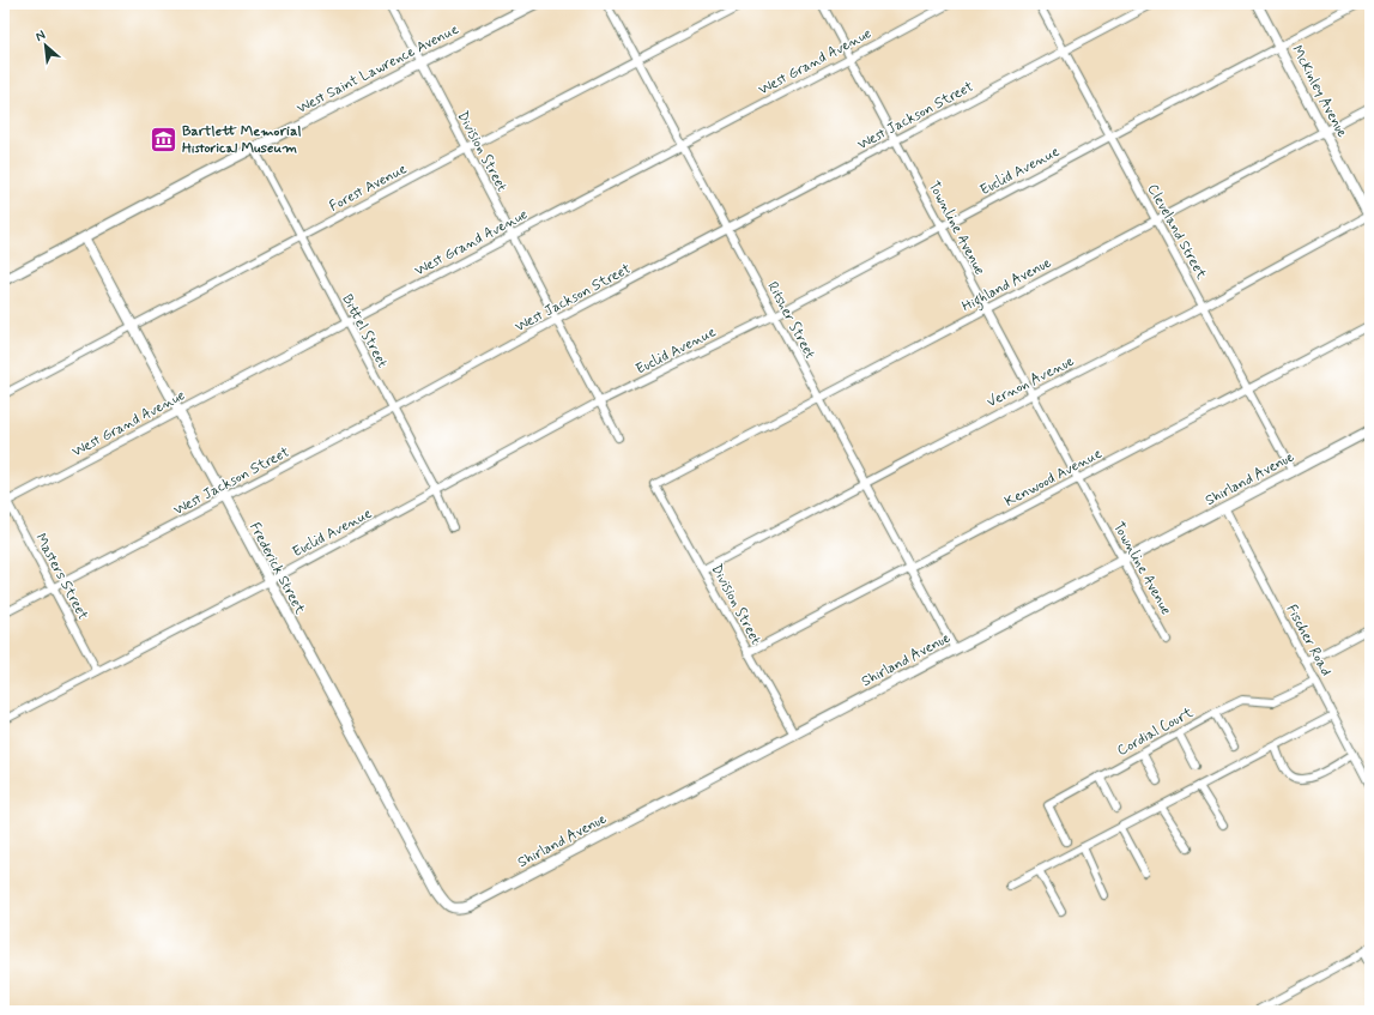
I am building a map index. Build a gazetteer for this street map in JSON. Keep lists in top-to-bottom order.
{
  "streets": {
    "street": [
      "West Grand Avenue",
      "West Saint Lawrence Avenue",
      "McKinley Avenue",
      "West Jackson Street",
      "Division Street",
      "Euclid Avenue",
      "Forest Avenue",
      "Townline Avenue",
      "Cleveland Street",
      "Highland Avenue",
      "Ritsher Street",
      "Bittel Street",
      "Vernon Avenue",
      "Kenwood Avenue",
      "Shirland Avenue",
      "Frederick Street",
      "Masters Street",
      "Fischer Road",
      "Cordial Court"
    ]
  },
  "crossings": [
    ["West Grand Avenue", "Division Street"],
    ["West Grand Avenue", "Townline Avenue"],
    ["West Grand Avenue", "Ritsher Street"],
    ["West Grand Avenue", "Bittel Street"],
    ["West Grand Avenue", "Frederick Street"],
    ["West Grand Avenue", "Masters Street"],
    ["West Saint Lawrence Avenue", "Division Street"],
    ["West Saint Lawrence Avenue", "Bittel Street"],
    ["West Saint Lawrence Avenue", "Frederick Street"],
    ["McKinley Avenue", "Euclid Avenue"],
    ["McKinley Avenue", "Highland Avenue"],
    ["McKinley Avenue", "Vernon Avenue"],
    ["West Jackson Street", "Division Street"],
    ["West Jackson Street", "Townline Avenue"],
    ["West Jackson Street", "Cleveland Street"],
    ["West Jackson Street", "Ritsher Street"],
    ["West Jackson Street", "Bittel Street"],
    ["West Jackson Street", "Frederick Street"],
    ["West Jackson Street", "Masters Street"],
    ["Division Street", "Euclid Avenue"],
    ["Division Street", "Forest Avenue"],
    ["Division Street", "Highland Avenue"],
    ["Division Street", "Vernon Avenue"],
    ["Division Street", "Kenwood Avenue"],
    ["Division Street", "Shirland Avenue"],
    ["Euclid Avenue", "Townline Avenue"],
    ["Euclid Avenue", "Cleveland Street"],
    ["Euclid Avenue", "Ritsher Street"],
    ["Euclid Avenue", "Bittel Street"],
    ["Euclid Avenue", "Frederick Street"],
    ["Euclid Avenue", "Masters Street"],
    ["Forest Avenue", "Ritsher Street"],
    ["Forest Avenue", "Bittel Street"],
    ["Forest Avenue", "Frederick Street"],
    ["Townline Avenue", "Highland Avenue"],
    ["Townline Avenue", "Vernon Avenue"],
    ["Townline Avenue", "Kenwood Avenue"],
    ["Townline Avenue", "Shirland Avenue"],
    ["Cleveland Street", "Highland Avenue"],
    ["Cleveland Street", "Vernon Avenue"],
    ["Cleveland Street", "Kenwood Avenue"],
    ["Cleveland Street", "Shirland Avenue"],
    ["Highland Avenue", "Ritsher Street"],
    ["Ritsher Street", "Vernon Avenue"],
    ["Ritsher Street", "Kenwood Avenue"],
    ["Ritsher Street", "Shirland Avenue"],
    ["Shirland Avenue", "Frederick Street"],
    ["Shirland Avenue", "Fischer Road"],
    ["Fischer Road", "Cordial Court"]
  ],
  "places": {
    "museum": ["Bartlett Memorial Historical Museum"]
  },
  "north": "top left"
}
